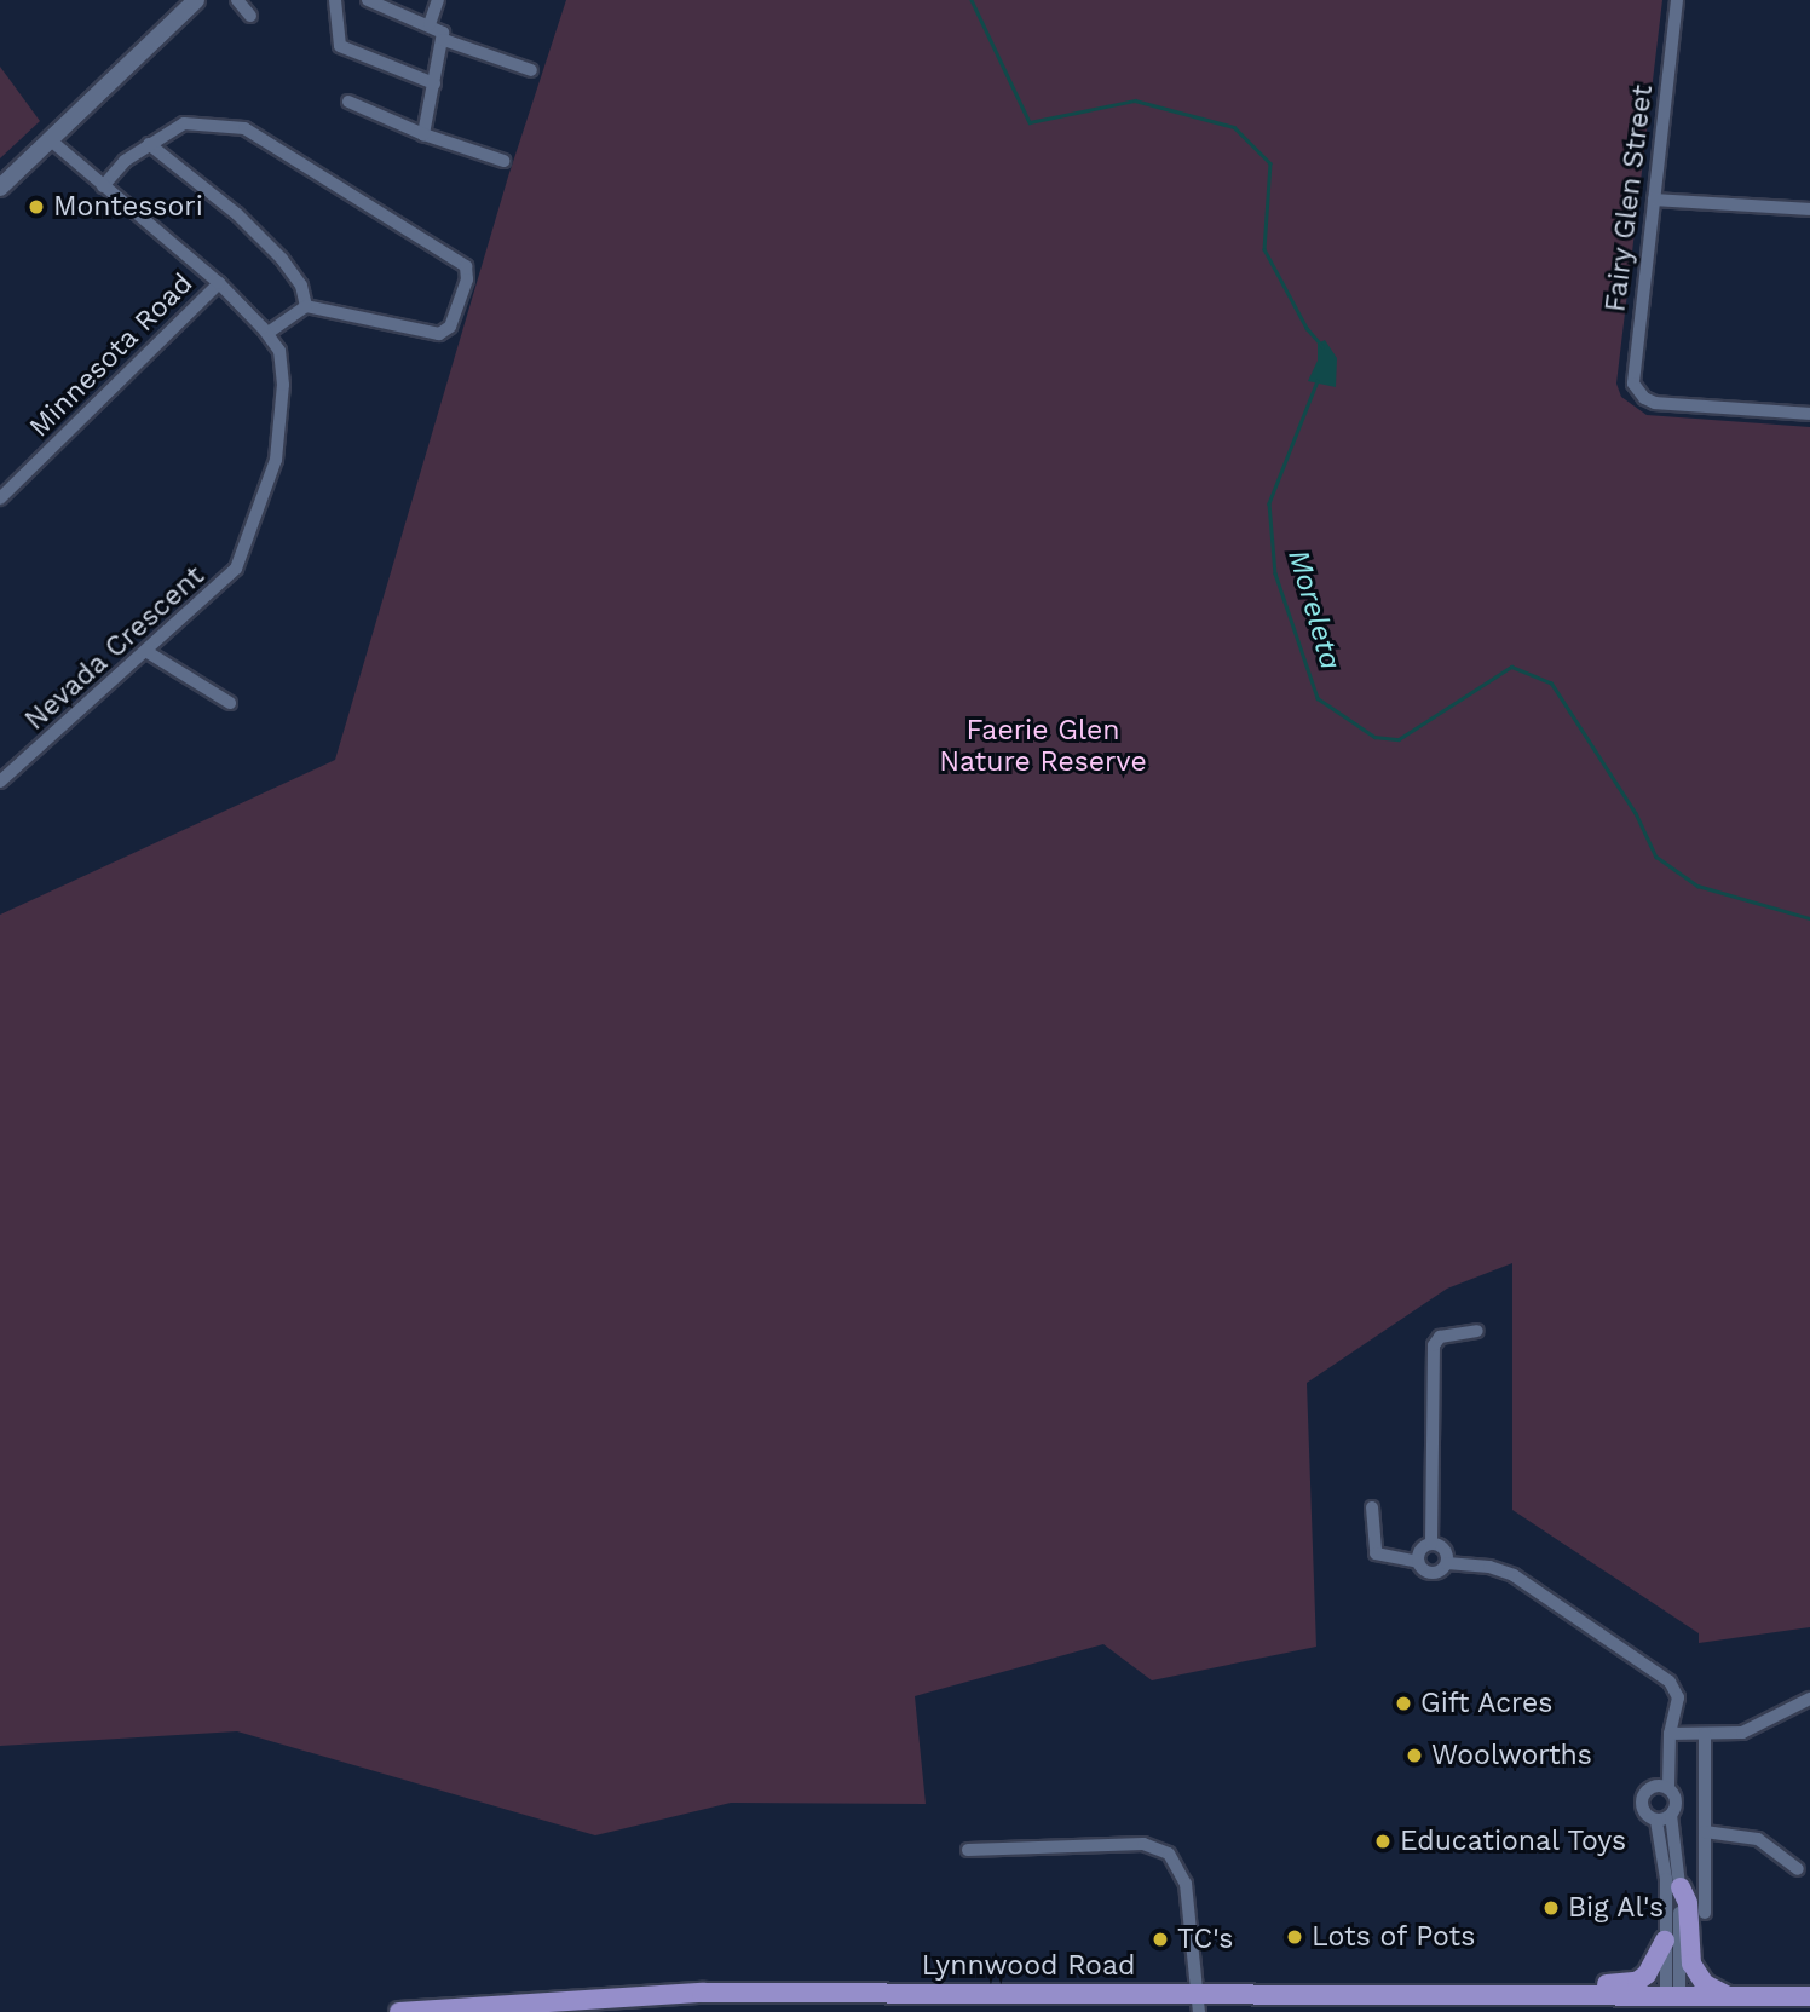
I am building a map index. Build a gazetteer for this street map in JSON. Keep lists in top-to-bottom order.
{
  "streets": {
    "main road": ["Lynnwood Road"],
    "street": ["Fairy Glen Street", "Minnesota Road", "Nevada Crescent"]
  },
  "crossings": [
    ["Minnesota Road", "Nevada Crescent"]
  ],
  "water": ["Moreleta"],
  "parks": ["Faerie Glen Nature Reserve"],
  "places": [
    "Montessori",
    "Gift Acres",
    "Woolworths",
    "Educational Toys",
    "Big Al's",
    "Lots of Pots",
    "TC's"
  ]
}
